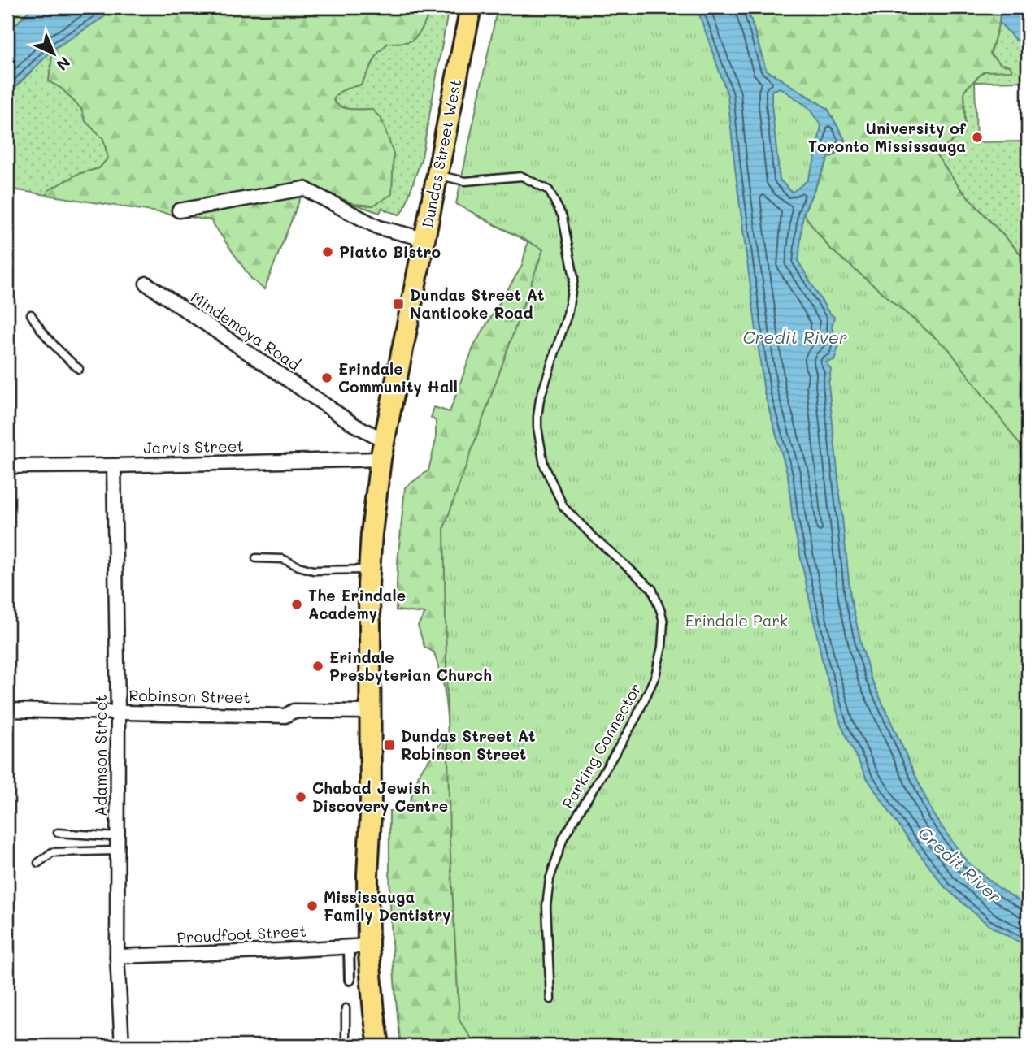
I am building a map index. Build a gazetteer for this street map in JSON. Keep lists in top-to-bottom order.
{
  "streets": {
    "main road": ["Dundas Street West"],
    "street": [
      "Mindemoya Road",
      "Jarvis Street",
      "Robinson Street",
      "Adamson Street",
      "Proudfoot Street"
    ],
    "lane": ["Parking Connector"]
  },
  "crossings": [
    ["Dundas Street West", "Mindemoya Road"],
    ["Dundas Street West", "Jarvis Street"],
    ["Dundas Street West", "Robinson Street"],
    ["Dundas Street West", "Parking Connector"],
    ["Dundas Street West", "Proudfoot Street"],
    ["Mindemoya Road", "Jarvis Street"],
    ["Jarvis Street", "Adamson Street"],
    ["Robinson Street", "Adamson Street"],
    ["Adamson Street", "Proudfoot Street"]
  ],
  "water": ["Credit River"],
  "parks": ["Erindale Park"],
  "places": {
    "other": [
      "University of Toronto Mississauga",
      "Piatto Bistro",
      "Erindale Community Hall",
      "The Erindale Academy",
      "Erindale Presbyterian Church",
      "Chabad Jewish Discovery Centre",
      "Mississauga Family Dentistry"
    ],
    "transit": ["Dundas Street At Nanticoke Road", "Dundas Street At Robinson Street"]
  },
  "north": "bottom right"
}
